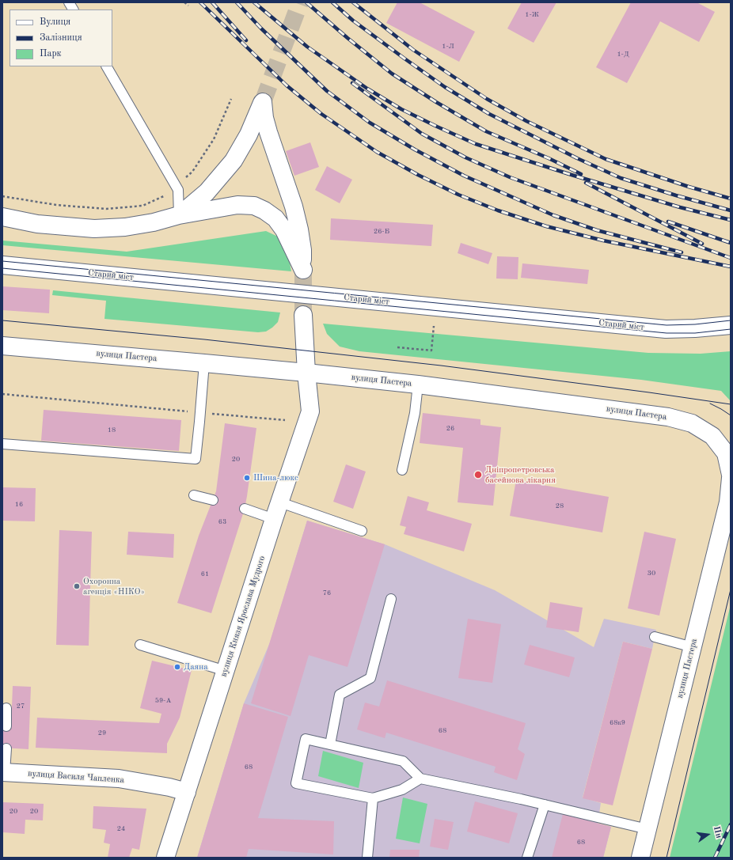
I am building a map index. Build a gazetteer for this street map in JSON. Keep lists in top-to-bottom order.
{
  "streets": {
    "street": [
      "Старий міст",
      "вулиця Пастера",
      "вулиця Князя Ярослава Мудрого",
      "вулиця Василя Чапленка"
    ]
  },
  "crossings": [
    ["вулиця Пастера", "вулиця Князя Ярослава Мудрого"],
    ["вулиця Князя Ярослава Мудрого", "вулиця Василя Чапленка"]
  ],
  "places": [
    "Дніпропетровська басейнова лікарня",
    "Шина-люкс",
    "Охоронна агенція «НІКО»",
    "Даяна"
  ],
  "house_numbers": [
    "1-Ж",
    "1-Л",
    "1-Д",
    "26-Б",
    "26",
    "18",
    "20",
    "16",
    "28",
    "63",
    "30",
    "61",
    "76",
    "59-А",
    "27",
    "68к9",
    "68",
    "29",
    "68",
    "20",
    "20",
    "24",
    "68"
  ],
  "legend": ["Вулиця", "Залізниця", "Парк"],
  "north": "right"
}
